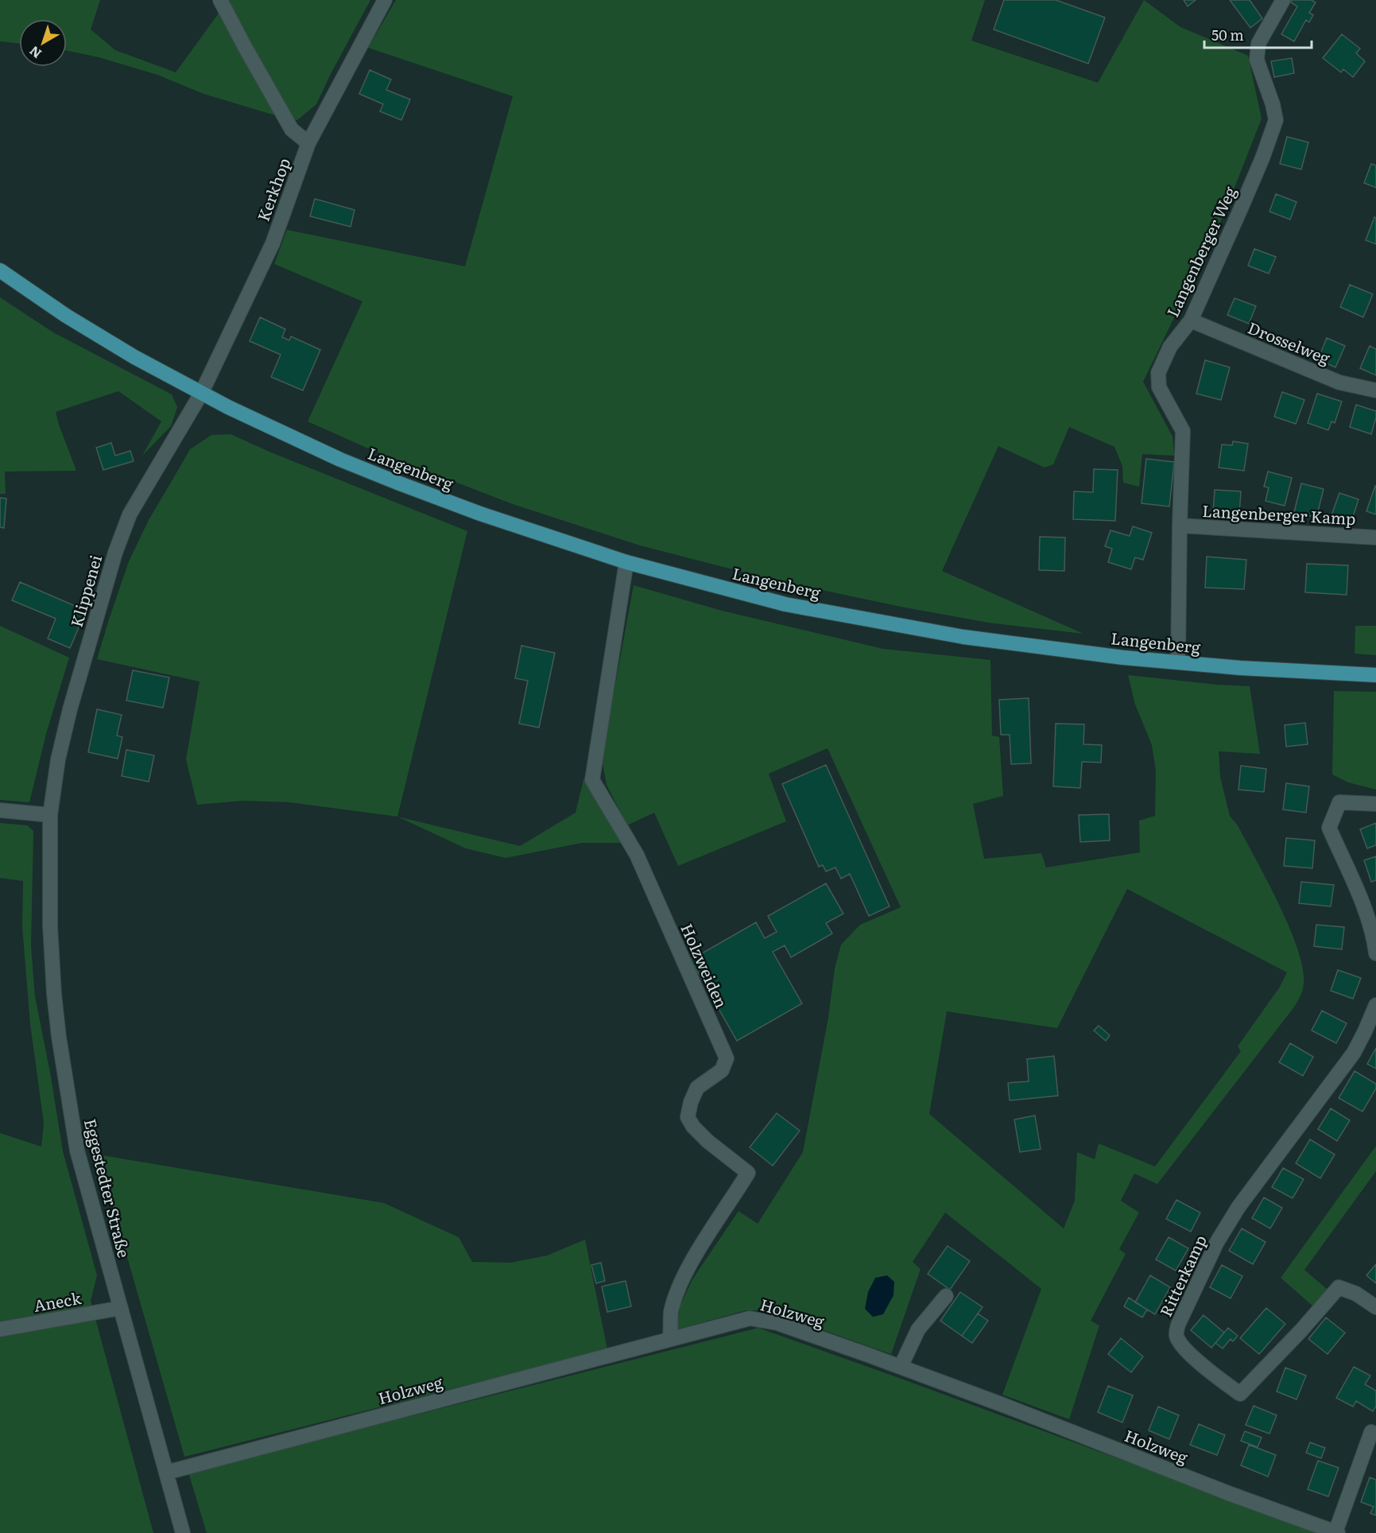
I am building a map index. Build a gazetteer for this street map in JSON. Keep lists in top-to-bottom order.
{
  "streets": {
    "main road": ["Langenberg"],
    "street": [
      "Kerkhop",
      "Langenberger Weg",
      "Drosselweg",
      "Langenberger Kamp",
      "Klippenei",
      "Holzweiden",
      "Eggestedter Straße",
      "Ritterkamp",
      "Aneck",
      "Holzweg"
    ]
  },
  "crossings": [
    ["Kerkhop", "Langenberg"],
    ["Kerkhop", "Klippenei"],
    ["Langenberger Weg", "Drosselweg"],
    ["Langenberger Weg", "Langenberg"],
    ["Langenberger Weg", "Langenberger Kamp"],
    ["Langenberg", "Klippenei"],
    ["Langenberg", "Holzweiden"],
    ["Klippenei", "Eggestedter Straße"],
    ["Holzweiden", "Holzweg"],
    ["Eggestedter Straße", "Aneck"],
    ["Eggestedter Straße", "Holzweg"]
  ],
  "scale_bar": "50 m",
  "north": "bottom left"
}
